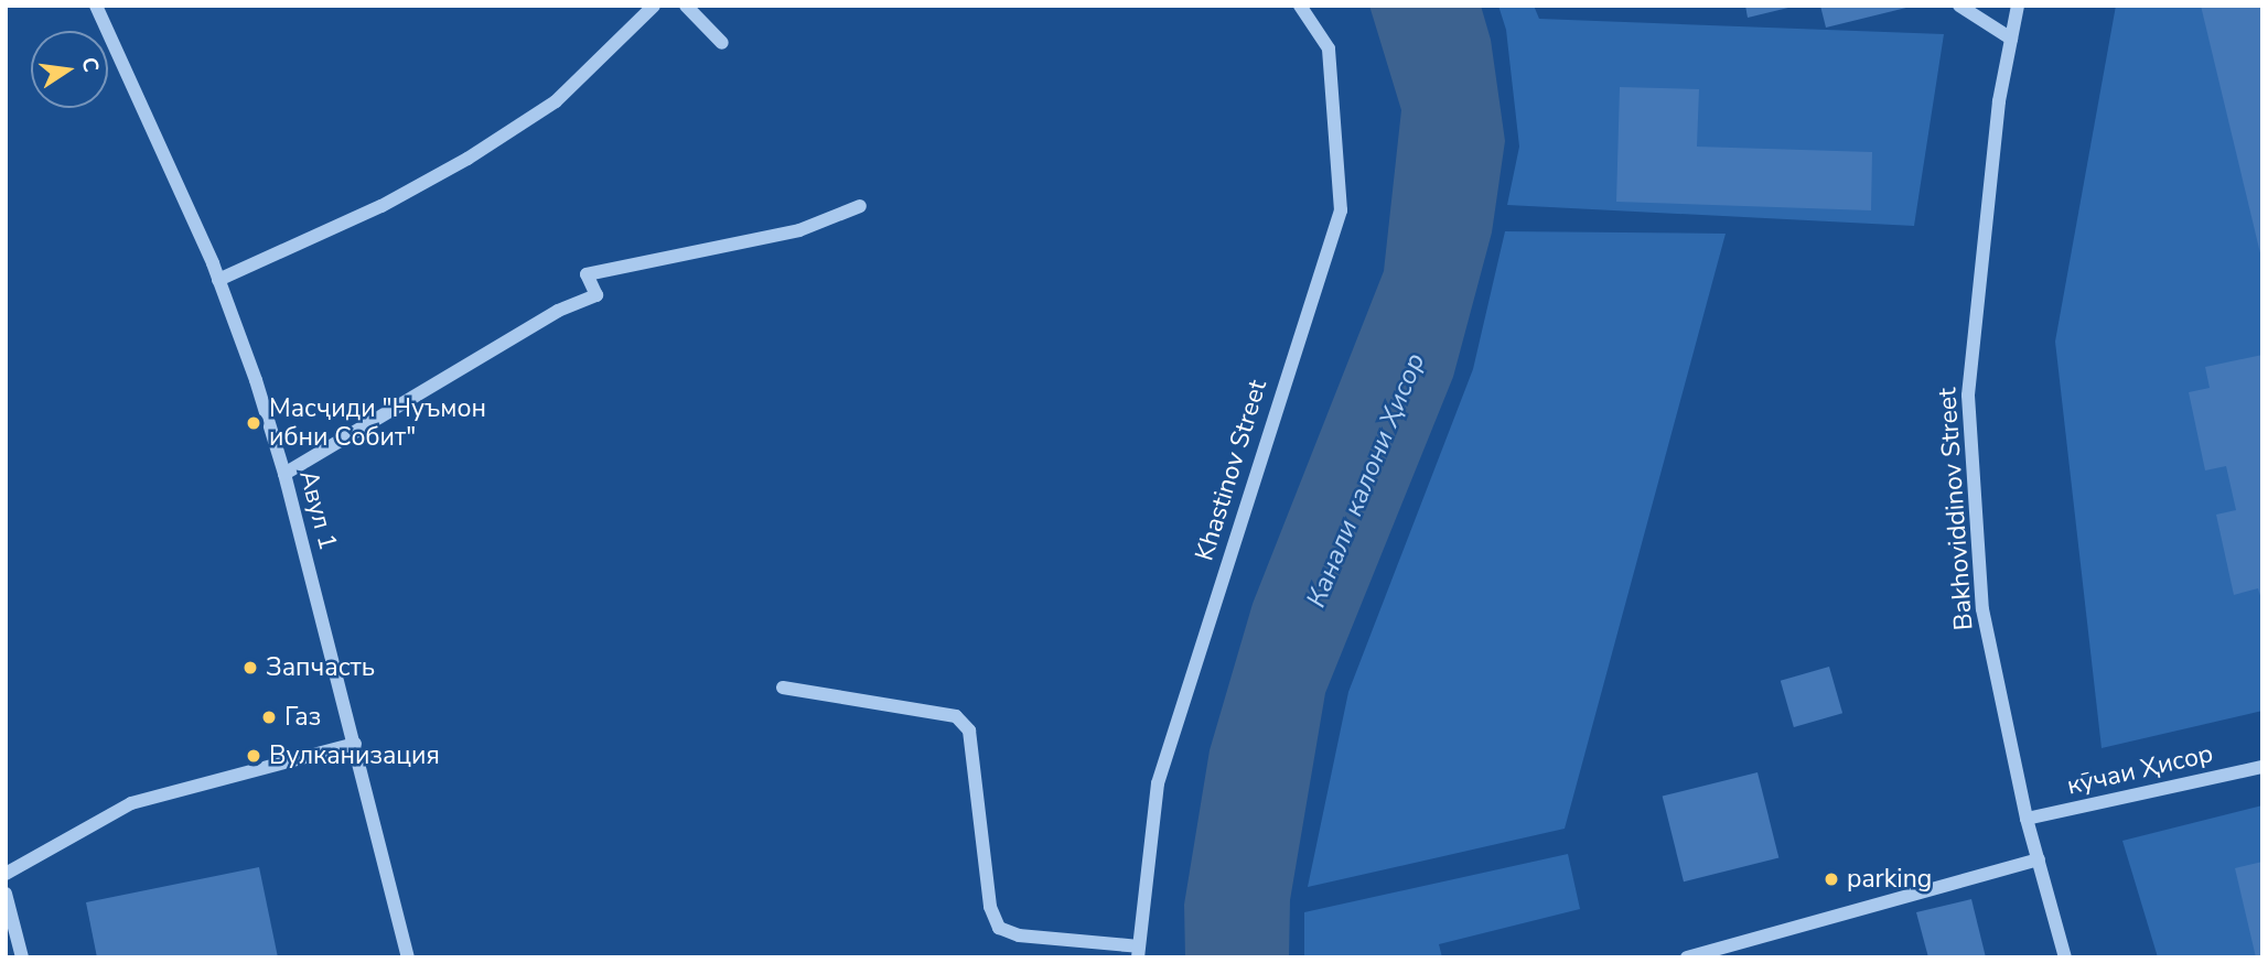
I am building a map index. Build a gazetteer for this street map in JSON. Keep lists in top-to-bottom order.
{
  "streets": {
    "street": [
      "Khastinov Street",
      "Bakhoviddinov Street",
      "Авул 1",
      "кӯчаи Ҳисор"
    ]
  },
  "crossings": [
    ["Bakhoviddinov Street", "кӯчаи Ҳисор"]
  ],
  "water": ["Канали калони Ҳисор"],
  "places": [
    "Масҷиди \"Нуъмон ибни Собит\"",
    "Запчасть",
    "Газ",
    "Вулканизация",
    "parking"
  ],
  "north": "right"
}
